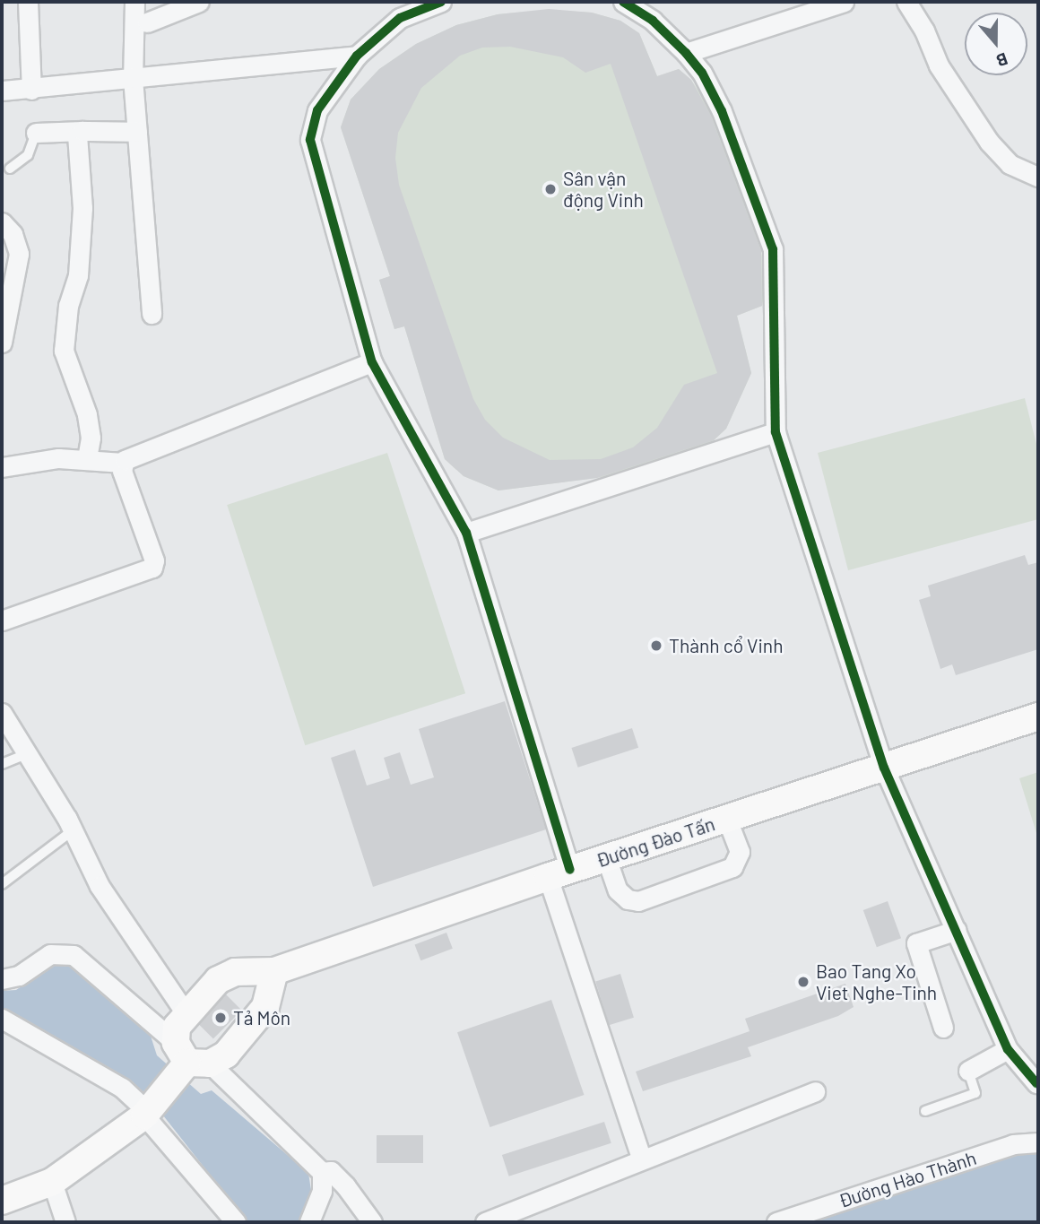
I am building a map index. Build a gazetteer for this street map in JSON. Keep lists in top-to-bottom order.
{
  "streets": {
    "street": ["Đường Đào Tấn", "Đường Hào Thành"]
  },
  "places": [
    "Sân vận động Vinh",
    "Thành cổ Vinh",
    "Bao Tang Xo Viet Nghe-Tinh",
    "Tả Môn"
  ],
  "north": "bottom"
}
